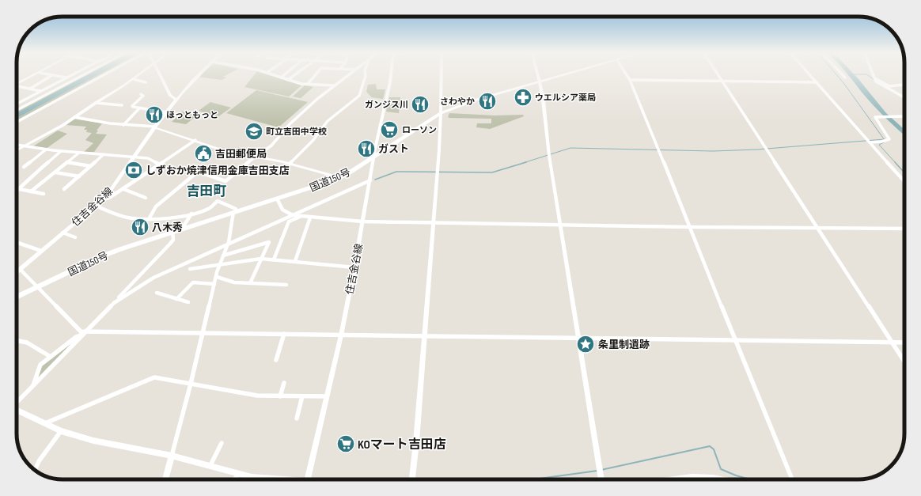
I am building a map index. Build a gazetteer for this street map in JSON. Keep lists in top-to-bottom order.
{
  "streets": {
    "highway": ["国道150号"],
    "street": ["住吉金谷線"]
  },
  "crossings": [
    ["国道150号", "住吉金谷線"]
  ],
  "districts": ["吉田町"],
  "places": {
    "pharmacy": ["ウエルシア薬局"],
    "restaurant": [
      "さわやか",
      "ガンジス川",
      "ほっともっと",
      "ガスト",
      "八木秀"
    ],
    "supermarket": ["ローソン", "KOマート吉田店"],
    "school or university": ["町立吉田中学校"],
    "public building": ["吉田郵便局"],
    "bank": ["しずおか焼津信用金庫吉田支店"],
    "place": ["条里制遺跡"]
  }
}
